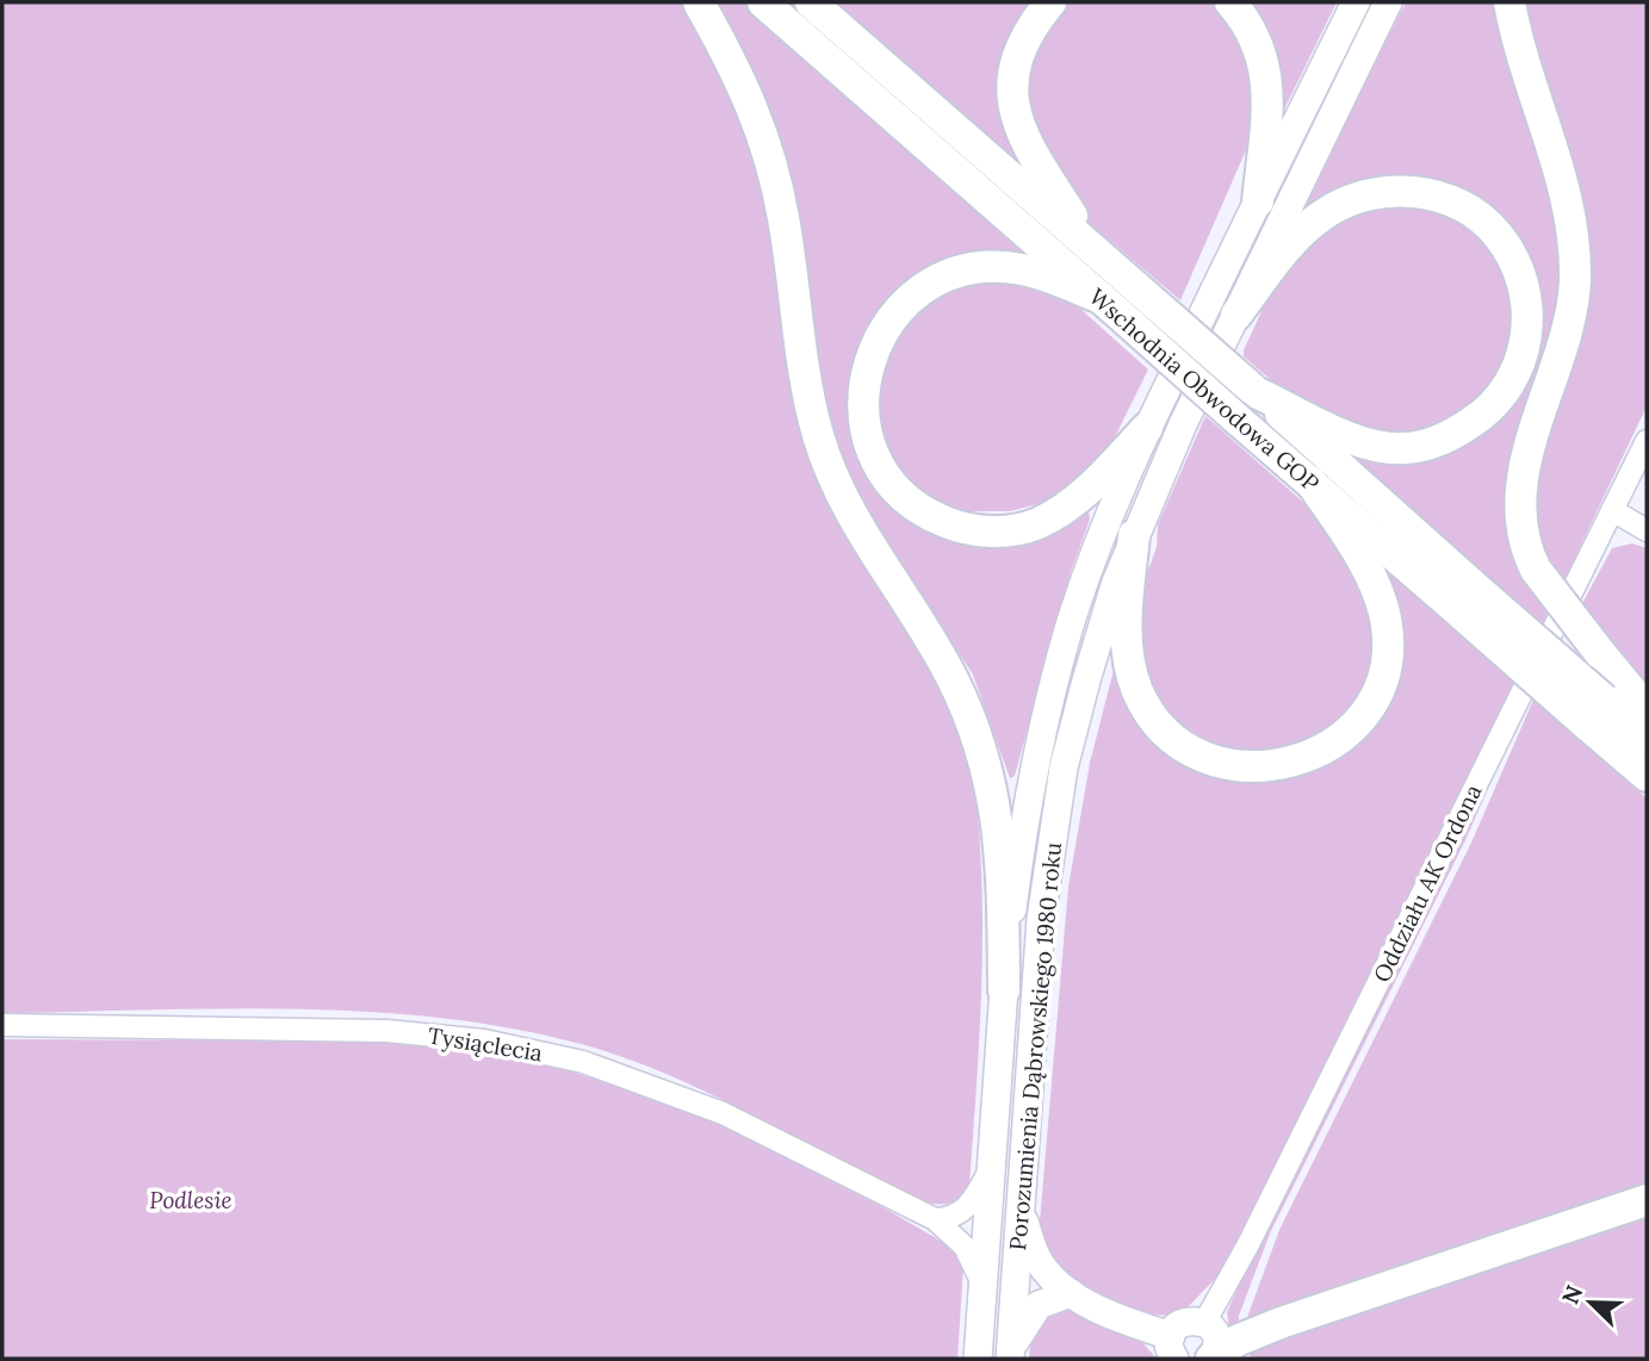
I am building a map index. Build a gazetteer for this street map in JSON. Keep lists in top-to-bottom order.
{
  "streets": {
    "highway": ["Wschodnia Obwodowa GOP"],
    "main road": ["Porozumienia Dąbrowskiego 1980 roku"],
    "street": ["Oddziału AK Ordona", "Tysiąclecia"]
  },
  "crossings": [
    ["Tysiąclecia", "Porozumienia Dąbrowskiego 1980 roku"]
  ],
  "parks": ["Podlesie"],
  "north": "top left"
}
